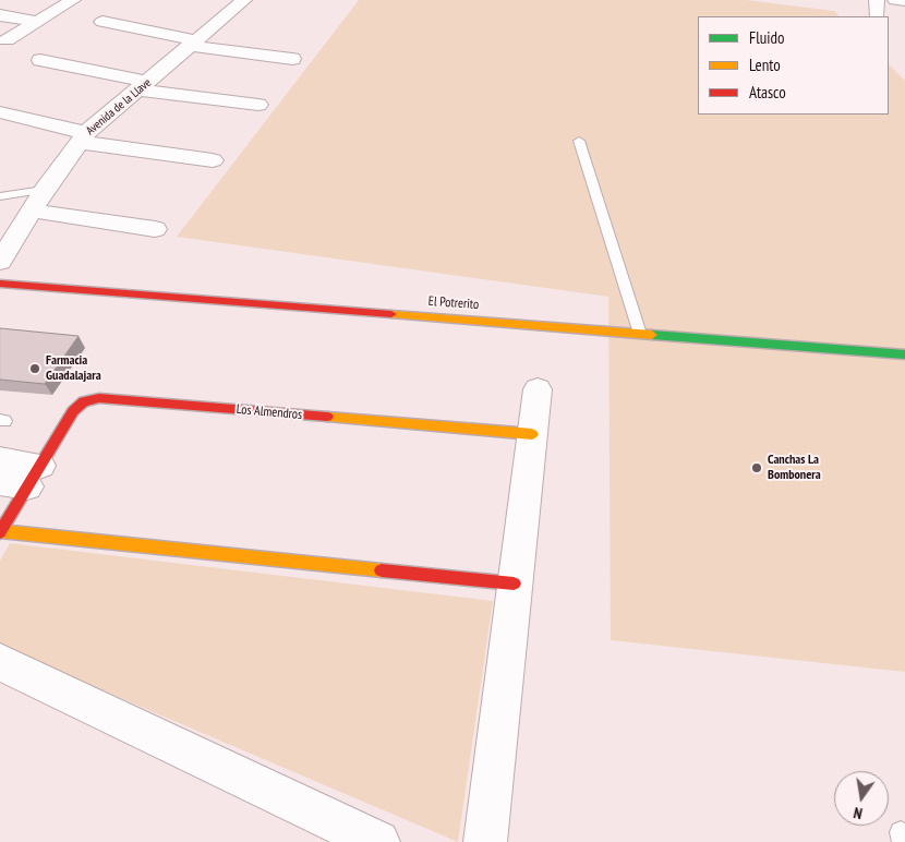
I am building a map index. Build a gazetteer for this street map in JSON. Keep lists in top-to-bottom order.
{
  "streets": {
    "street": ["Avenida de la Llave", "El Potrerito", "Los Almendros"]
  },
  "places": ["Farmacia Guadalajara", "Canchas La Bombonera"],
  "legend": ["Fluido", "Lento", "Atasco"],
  "north": "bottom"
}
